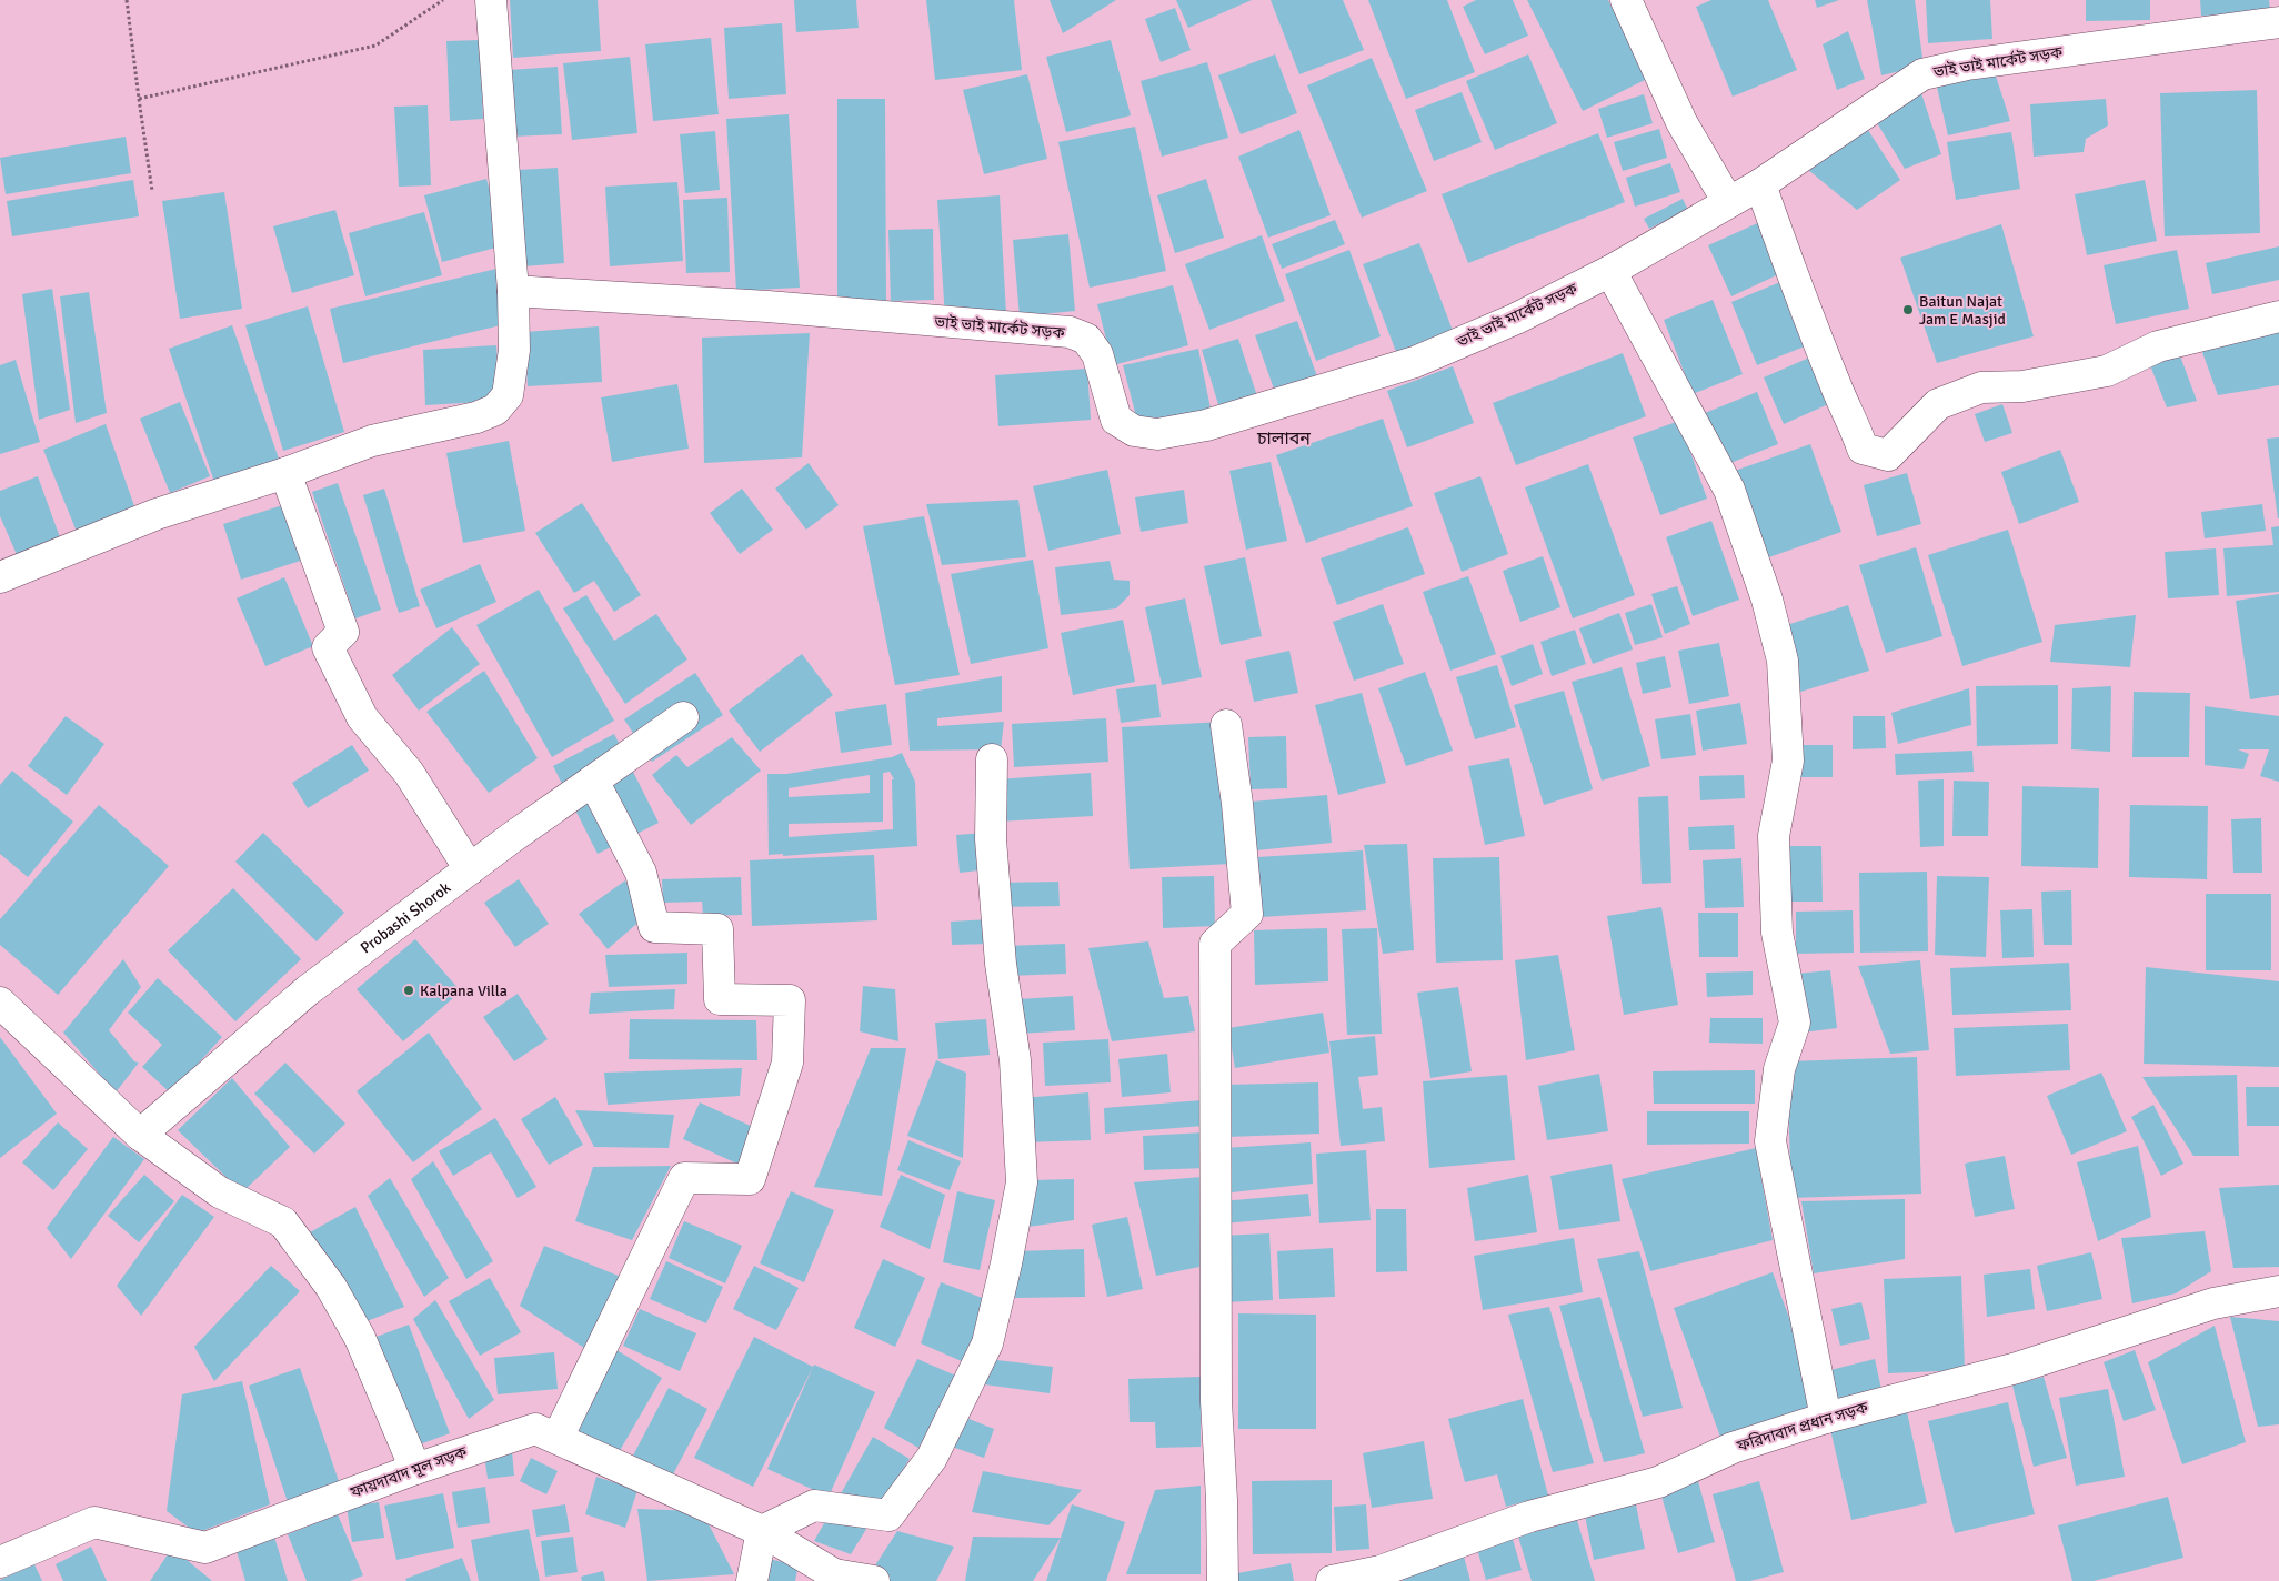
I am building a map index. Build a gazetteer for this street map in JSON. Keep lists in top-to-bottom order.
{
  "streets": {
    "street": [
      "ভাই ভাই মার্কেট সড়ক",
      "Probashi Shorok",
      "ফরিদাবাদ প্রধান সড়ক",
      "ফায়দাবাদ মূল সড়ক"
    ]
  },
  "districts": ["চালাবন"],
  "places": ["Baitun Najat Jam E Masjid", "Kalpana Villa"]
}
